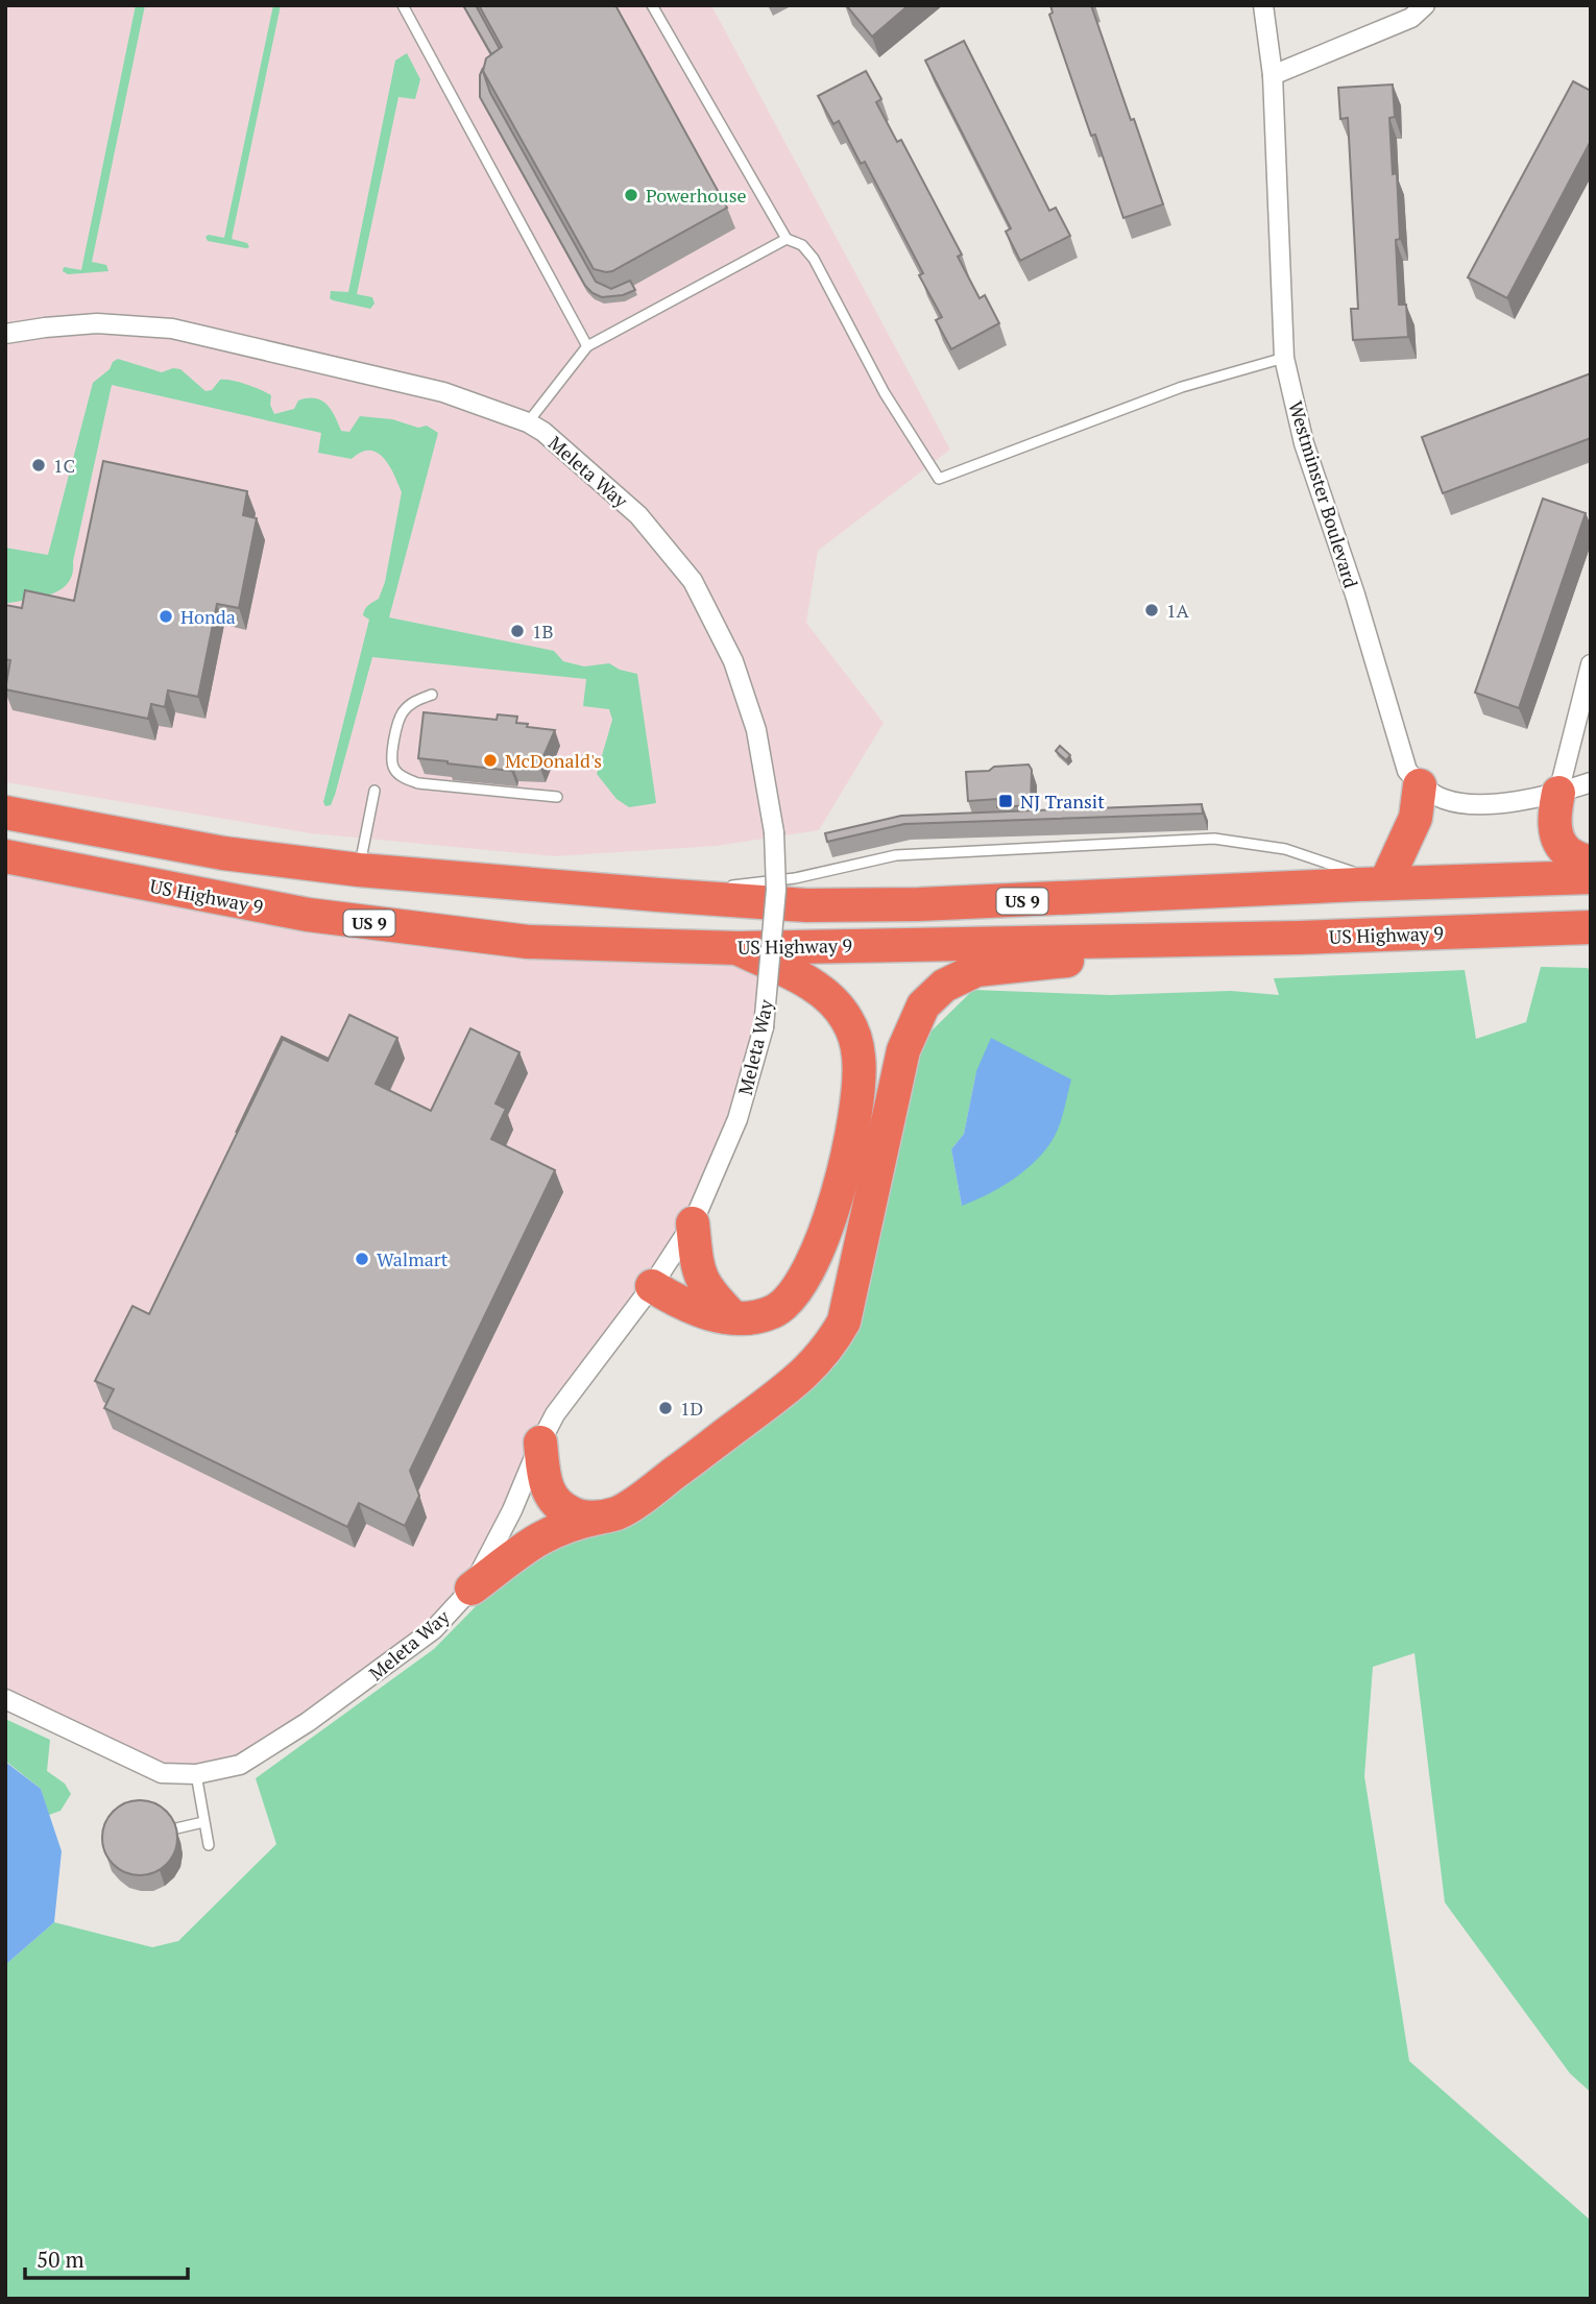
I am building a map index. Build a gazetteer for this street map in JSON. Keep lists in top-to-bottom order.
{
  "streets": {
    "highway": ["US Highway 9", "US 9"],
    "street": ["Meleta Way", "Westminster Boulevard"]
  },
  "places": {
    "other": [
      "Powerhouse",
      "1C",
      "1A",
      "Honda",
      "1B",
      "McDonald's",
      "Walmart",
      "1D"
    ],
    "transit": ["NJ Transit"]
  },
  "scale_bar": "50 m"
}
